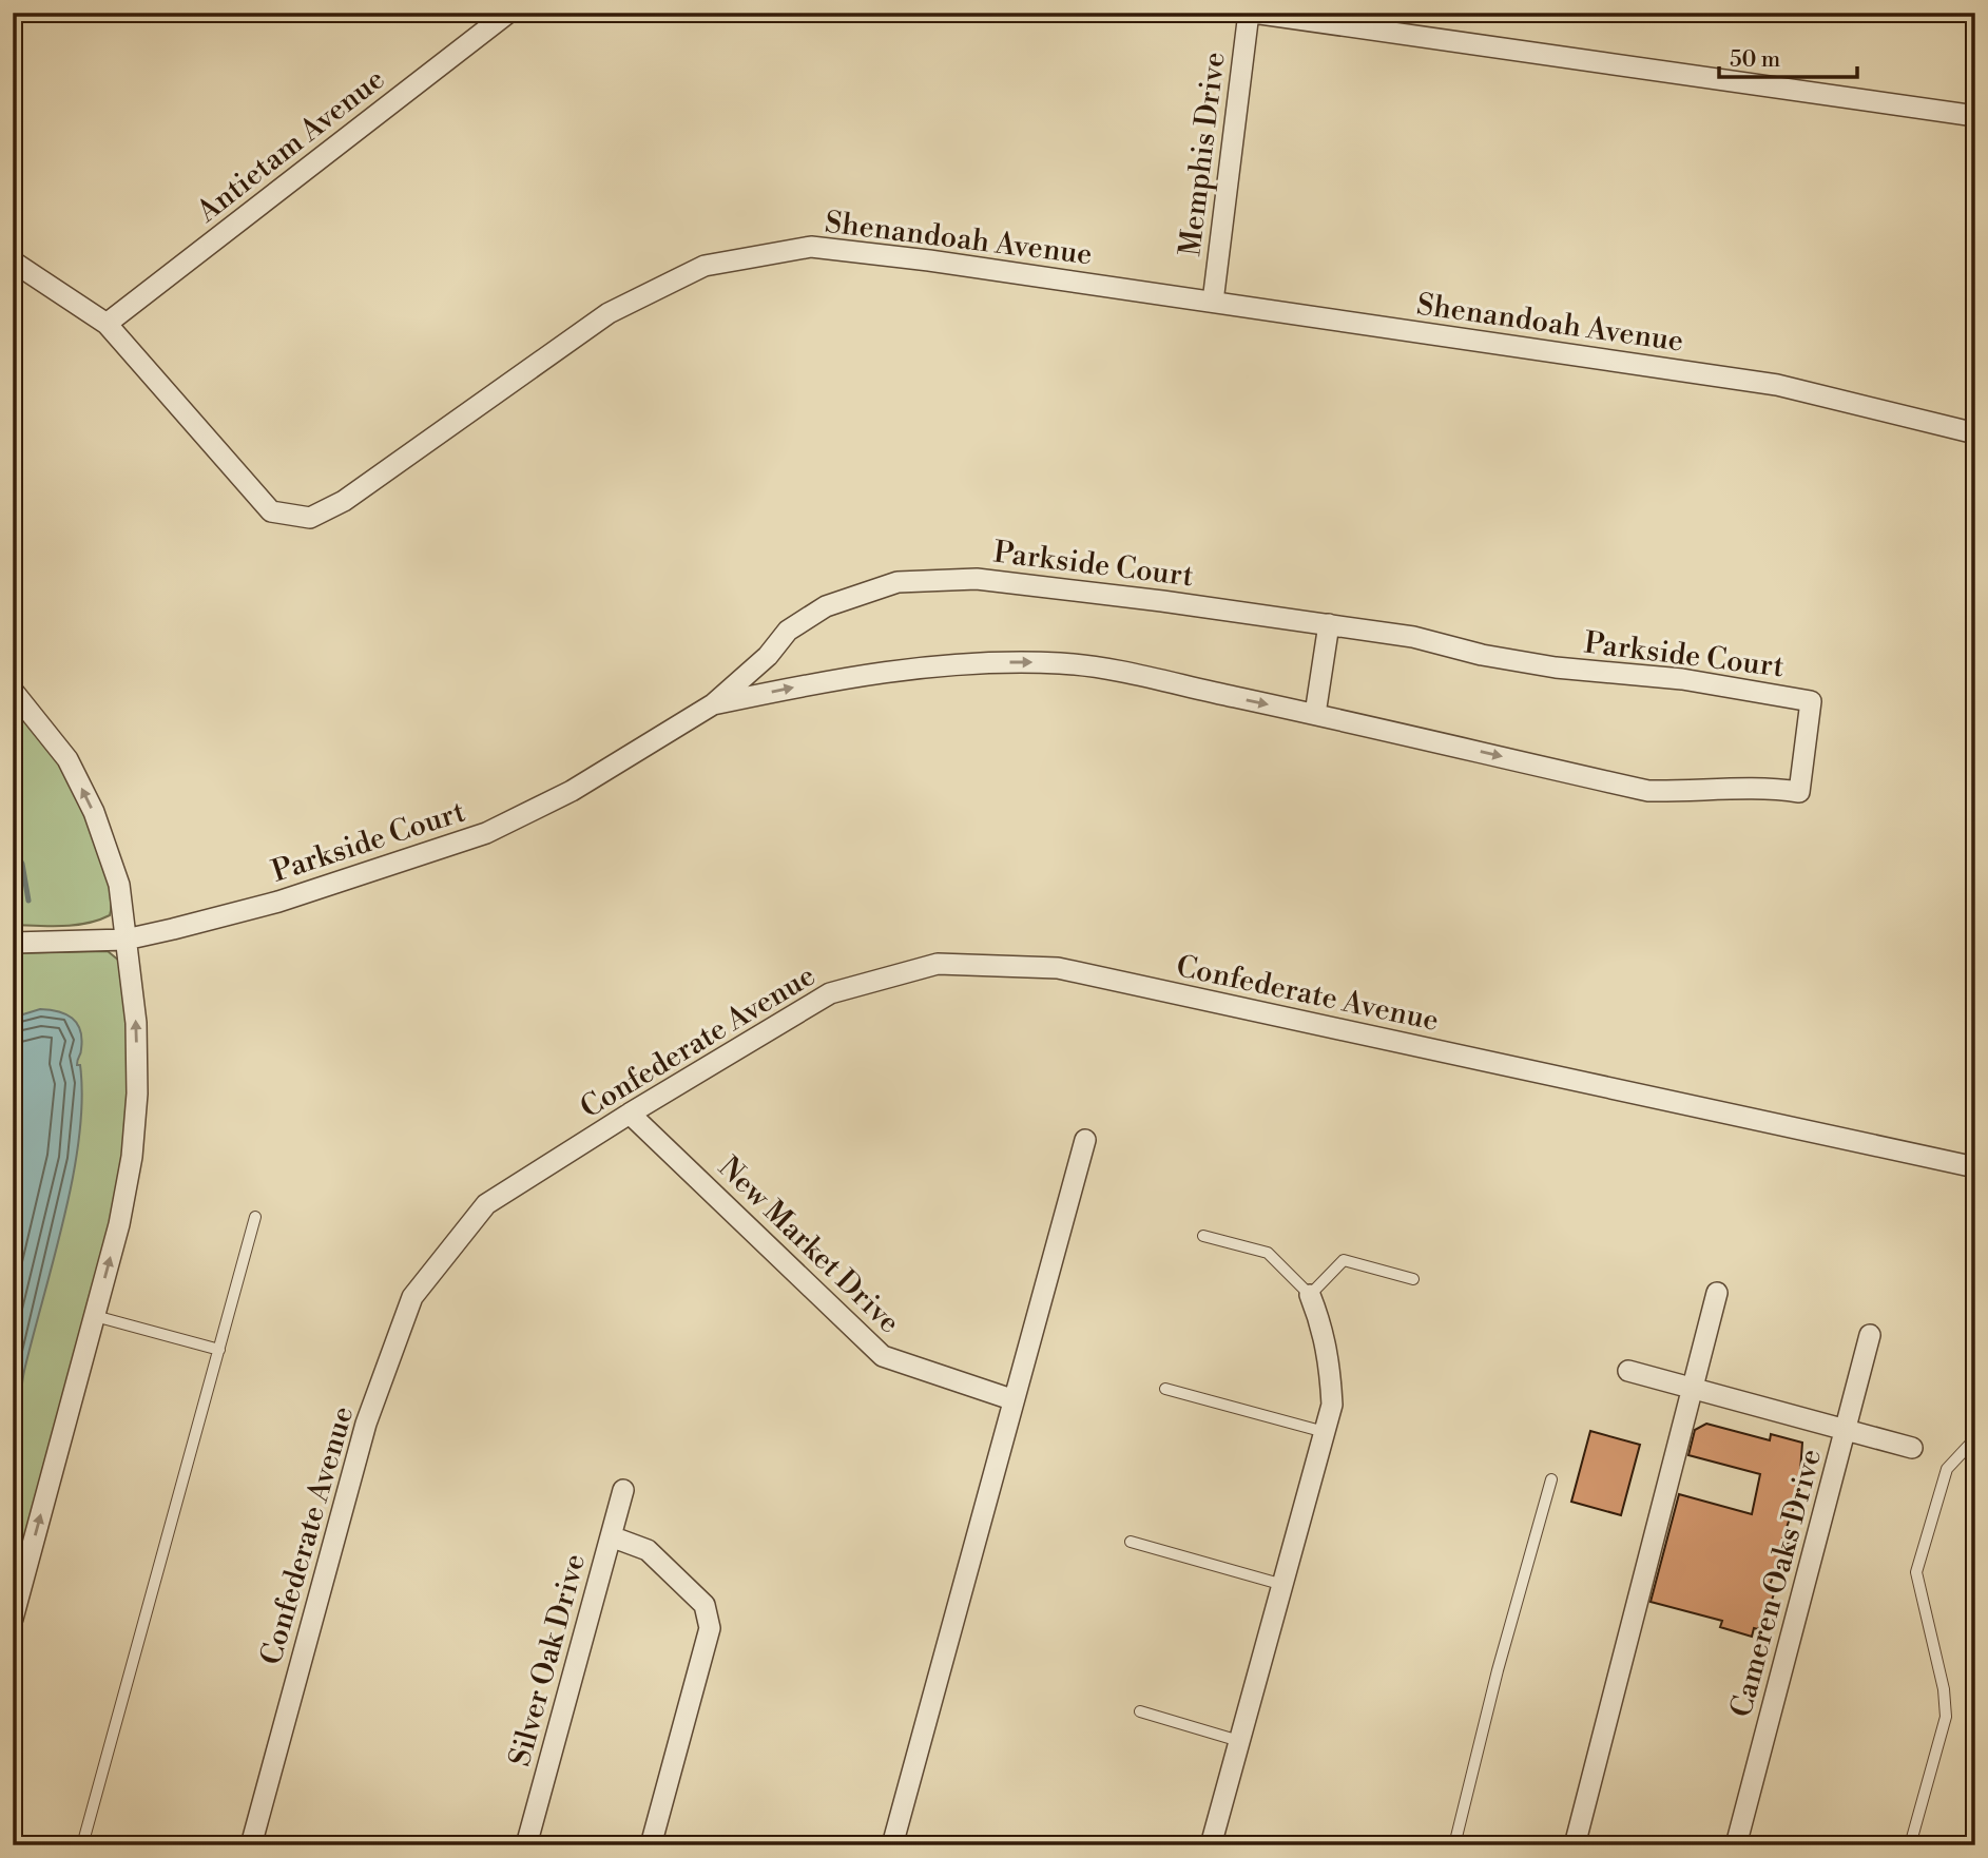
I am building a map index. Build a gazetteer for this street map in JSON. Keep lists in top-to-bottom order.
{
  "streets": {
    "street": [
      "Antietam Avenue",
      "Memphis Drive",
      "Shenandoah Avenue",
      "Parkside Court",
      "Confederate Avenue",
      "New Market Drive",
      "Cameren Oaks Drive",
      "Silver Oak Drive"
    ]
  },
  "crossings": [
    ["Antietam Avenue", "Shenandoah Avenue"],
    ["Memphis Drive", "Shenandoah Avenue"],
    ["Confederate Avenue", "New Market Drive"]
  ],
  "scale_bar": "50 m"
}
